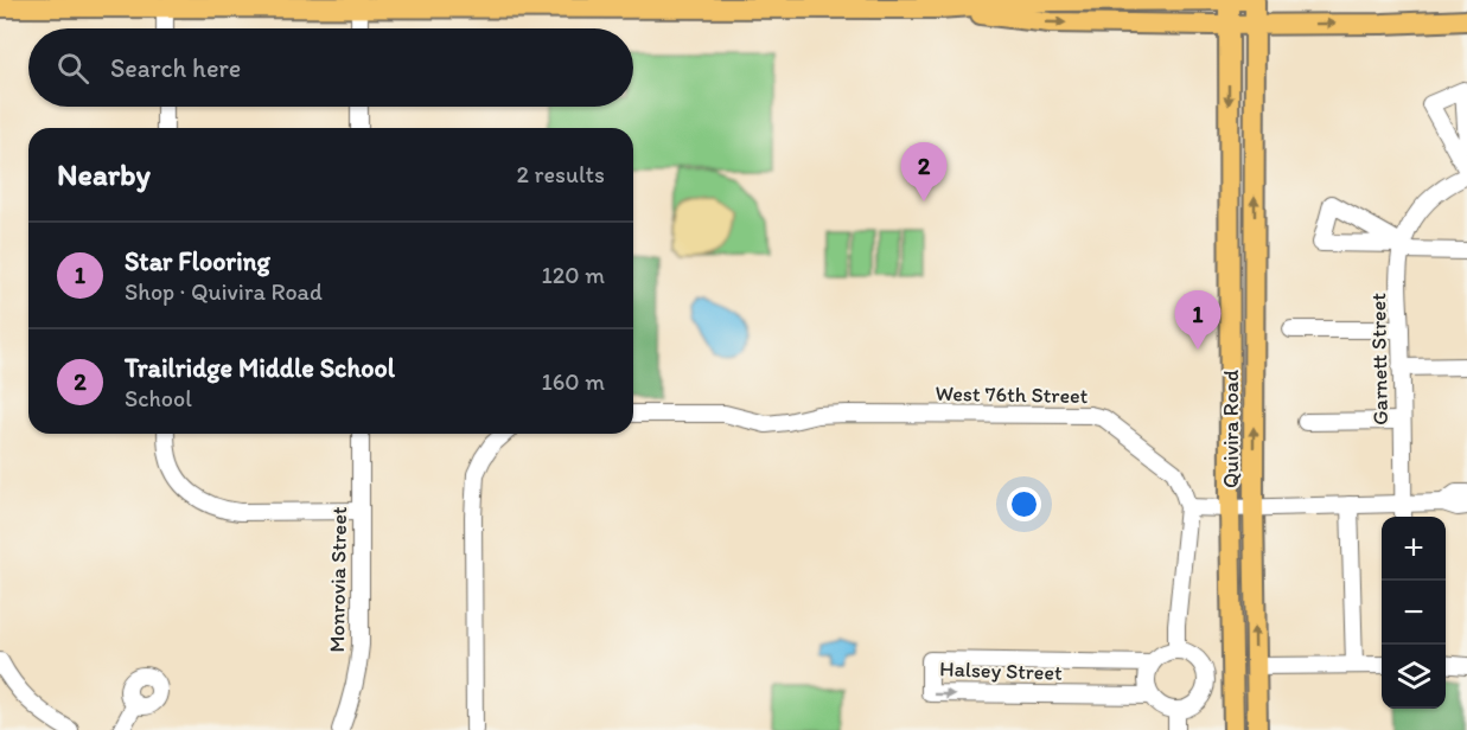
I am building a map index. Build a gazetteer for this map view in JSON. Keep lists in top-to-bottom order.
{
  "streets": {
    "main road": ["Quivira Road"],
    "street": [
      "Garnett Street",
      "West 76th Street",
      "Monrovia Street",
      "Halsey Street"
    ]
  },
  "page": {
    "search": "Search here",
    "heading": ["Nearby", "2 results"],
    "pins": ["2", "1"],
    "list": [
      {
        "mark": "1",
        "name": "Star Flooring",
        "note": "Shop · Quivira Road",
        "value": "120 m"
      },
      {
        "mark": "2",
        "name": "Trailridge Middle School",
        "note": "School",
        "value": "160 m"
      }
    ],
    "map_buttons": ["+", "−"]
  }
}
